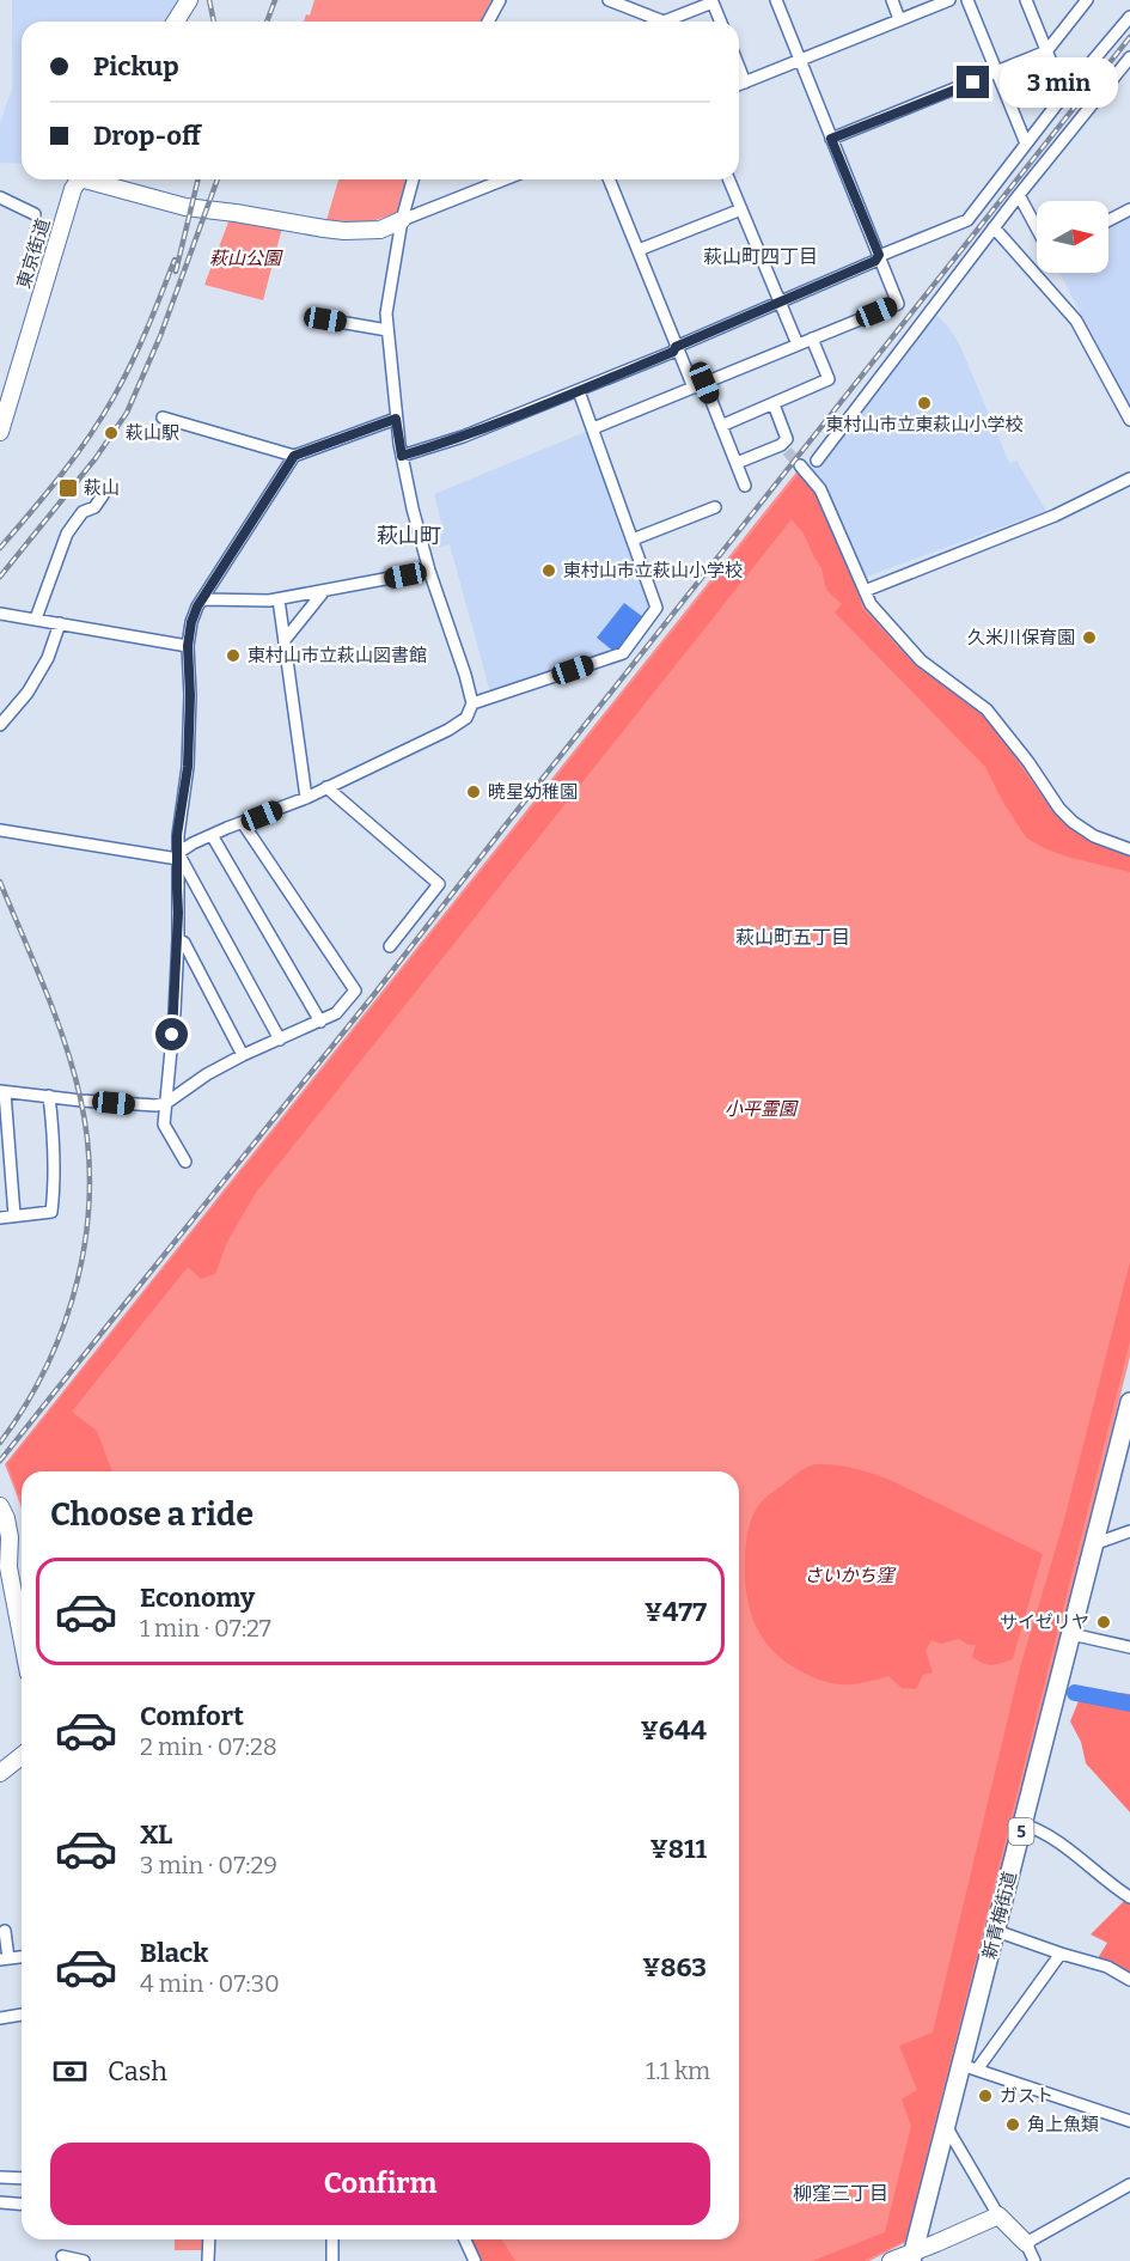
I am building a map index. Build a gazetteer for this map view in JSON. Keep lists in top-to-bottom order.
{
  "streets": {
    "main road": ["5", "新青梅街道"],
    "street": ["東京街道"]
  },
  "districts": [
    "萩山町四丁目",
    "萩山町",
    "萩山町五丁目",
    "柳窪三丁目"
  ],
  "parks": ["萩山公園", "小平霊園", "さいかち窪"],
  "places": {
    "other": [
      "東村山市立東萩山小学校",
      "萩山駅",
      "東村山市立萩山小学校",
      "久米川保育園",
      "東村山市立萩山図書館",
      "暁星幼稚園",
      "サイゼリヤ",
      "ガスト",
      "角上魚類"
    ],
    "transit": ["萩山"]
  },
  "north": "right",
  "page": {
    "banner": ["Pickup", "Drop-off"],
    "bubble": "3 min",
    "heading": "Choose a ride",
    "list": [
      {
        "name": "Economy",
        "note": "1 min · 07:27",
        "value": "¥477"
      },
      {
        "name": "Comfort",
        "note": "2 min · 07:28",
        "value": "¥644"
      },
      {
        "name": "XL",
        "note": "3 min · 07:29",
        "value": "¥811"
      },
      {
        "name": "Black",
        "note": "4 min · 07:30",
        "value": "¥863"
      }
    ],
    "pay": ["Cash", "1.1 km"],
    "buttons": "Confirm"
  }
}
